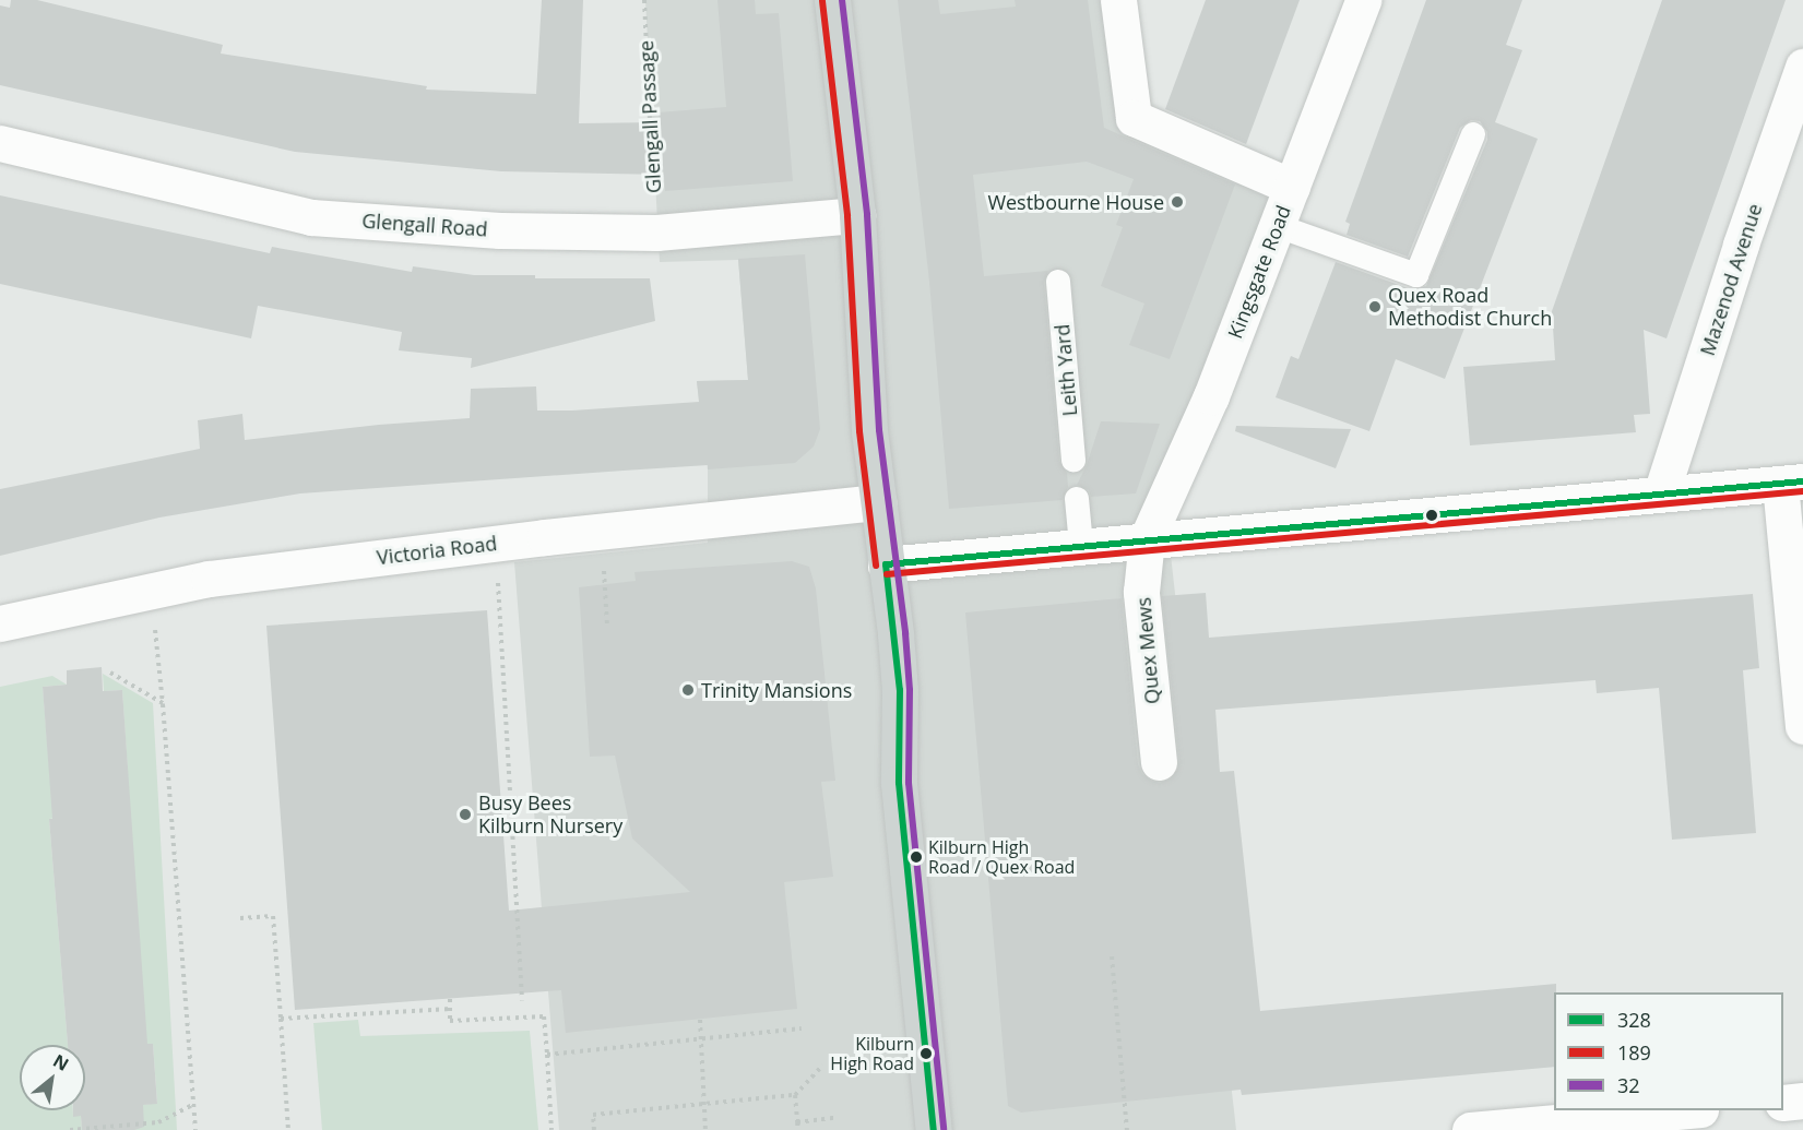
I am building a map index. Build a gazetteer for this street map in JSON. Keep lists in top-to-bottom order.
{
  "streets": {
    "street": [
      "Glengall Road",
      "Kingsgate Road",
      "Mazenod Avenue",
      "Victoria Road",
      "Quex Mews"
    ],
    "lane": ["Leith Yard"],
    "path": ["Glengall Passage"]
  },
  "crossings": [
    ["Glengall Passage", "Glengall Road"],
    ["Kingsgate Road", "Quex Mews"]
  ],
  "places": [
    "Westbourne House",
    "Quex Road Methodist Church",
    "Trinity Mansions",
    "Busy Bees Kilburn Nursery",
    "Kilburn High Road / Quex Road",
    "Kilburn High Road"
  ],
  "lines": ["transit line 32", "transit line 189", "transit line 328"],
  "legend": ["328", "189", "32"],
  "north": "top right"
}
